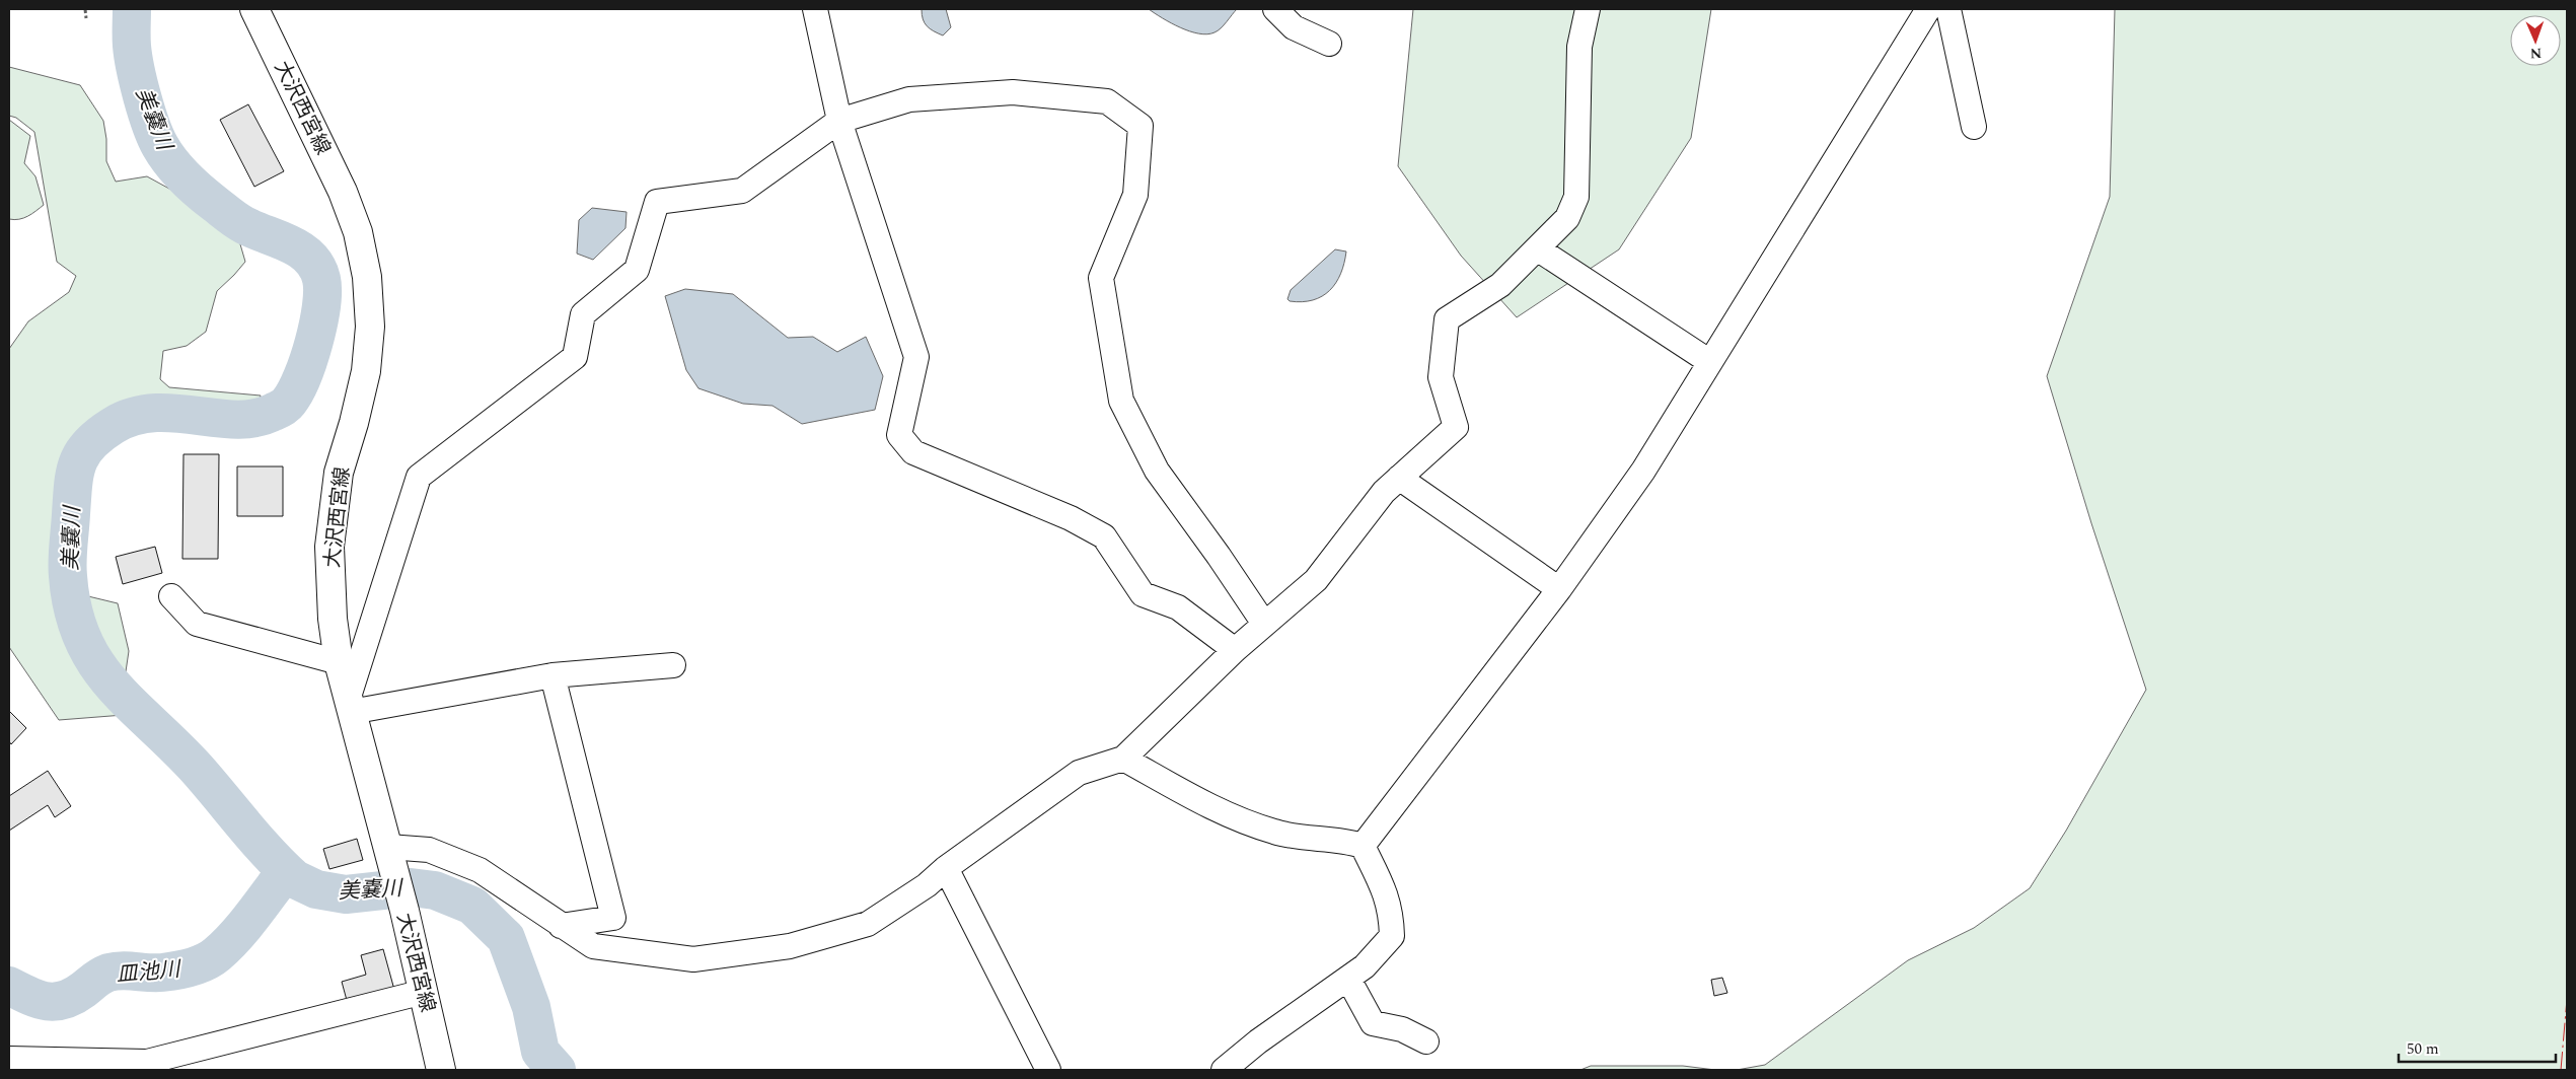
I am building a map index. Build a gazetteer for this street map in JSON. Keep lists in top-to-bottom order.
{
  "streets": {
    "main road": ["大沢西宮線"]
  },
  "water": ["美嚢川", "皿池川"],
  "scale_bar": "50 m",
  "north": "bottom"
}
